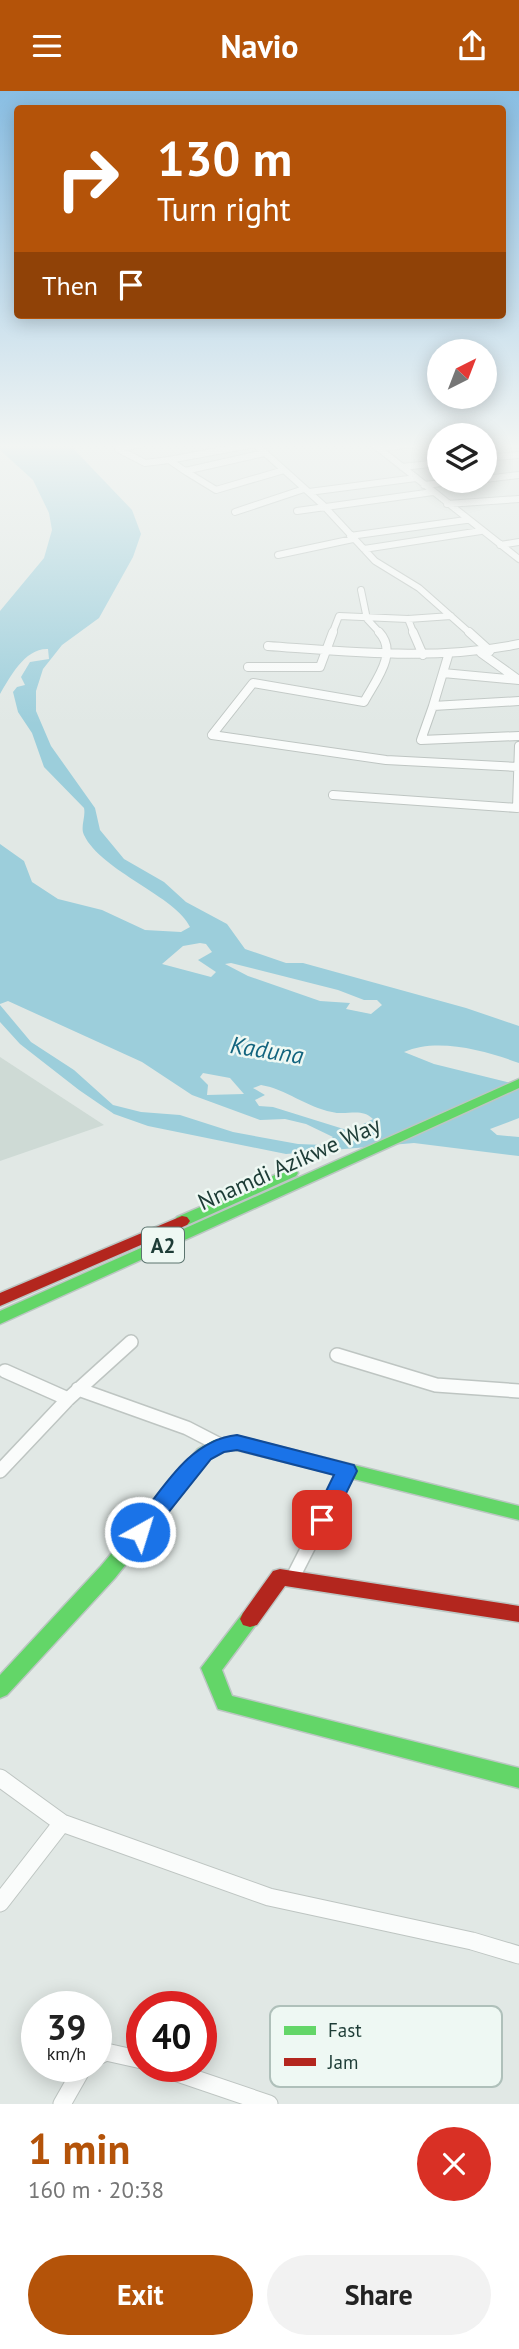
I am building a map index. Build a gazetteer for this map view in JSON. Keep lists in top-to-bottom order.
{
  "streets": {
    "main road": ["Nnamdi Azikwe Way", "A2"]
  },
  "water": ["Kaduna"],
  "legend": ["Fast", "Jam"],
  "north": "top right",
  "page": {
    "header": "Navio",
    "turn": ["130 m", "Turn right"],
    "then": "Then",
    "speed": "39 km/h",
    "limit": "40",
    "heading": ["1 min", "160 m · 20:38"],
    "buttons": ["Exit", "Share"]
  }
}
